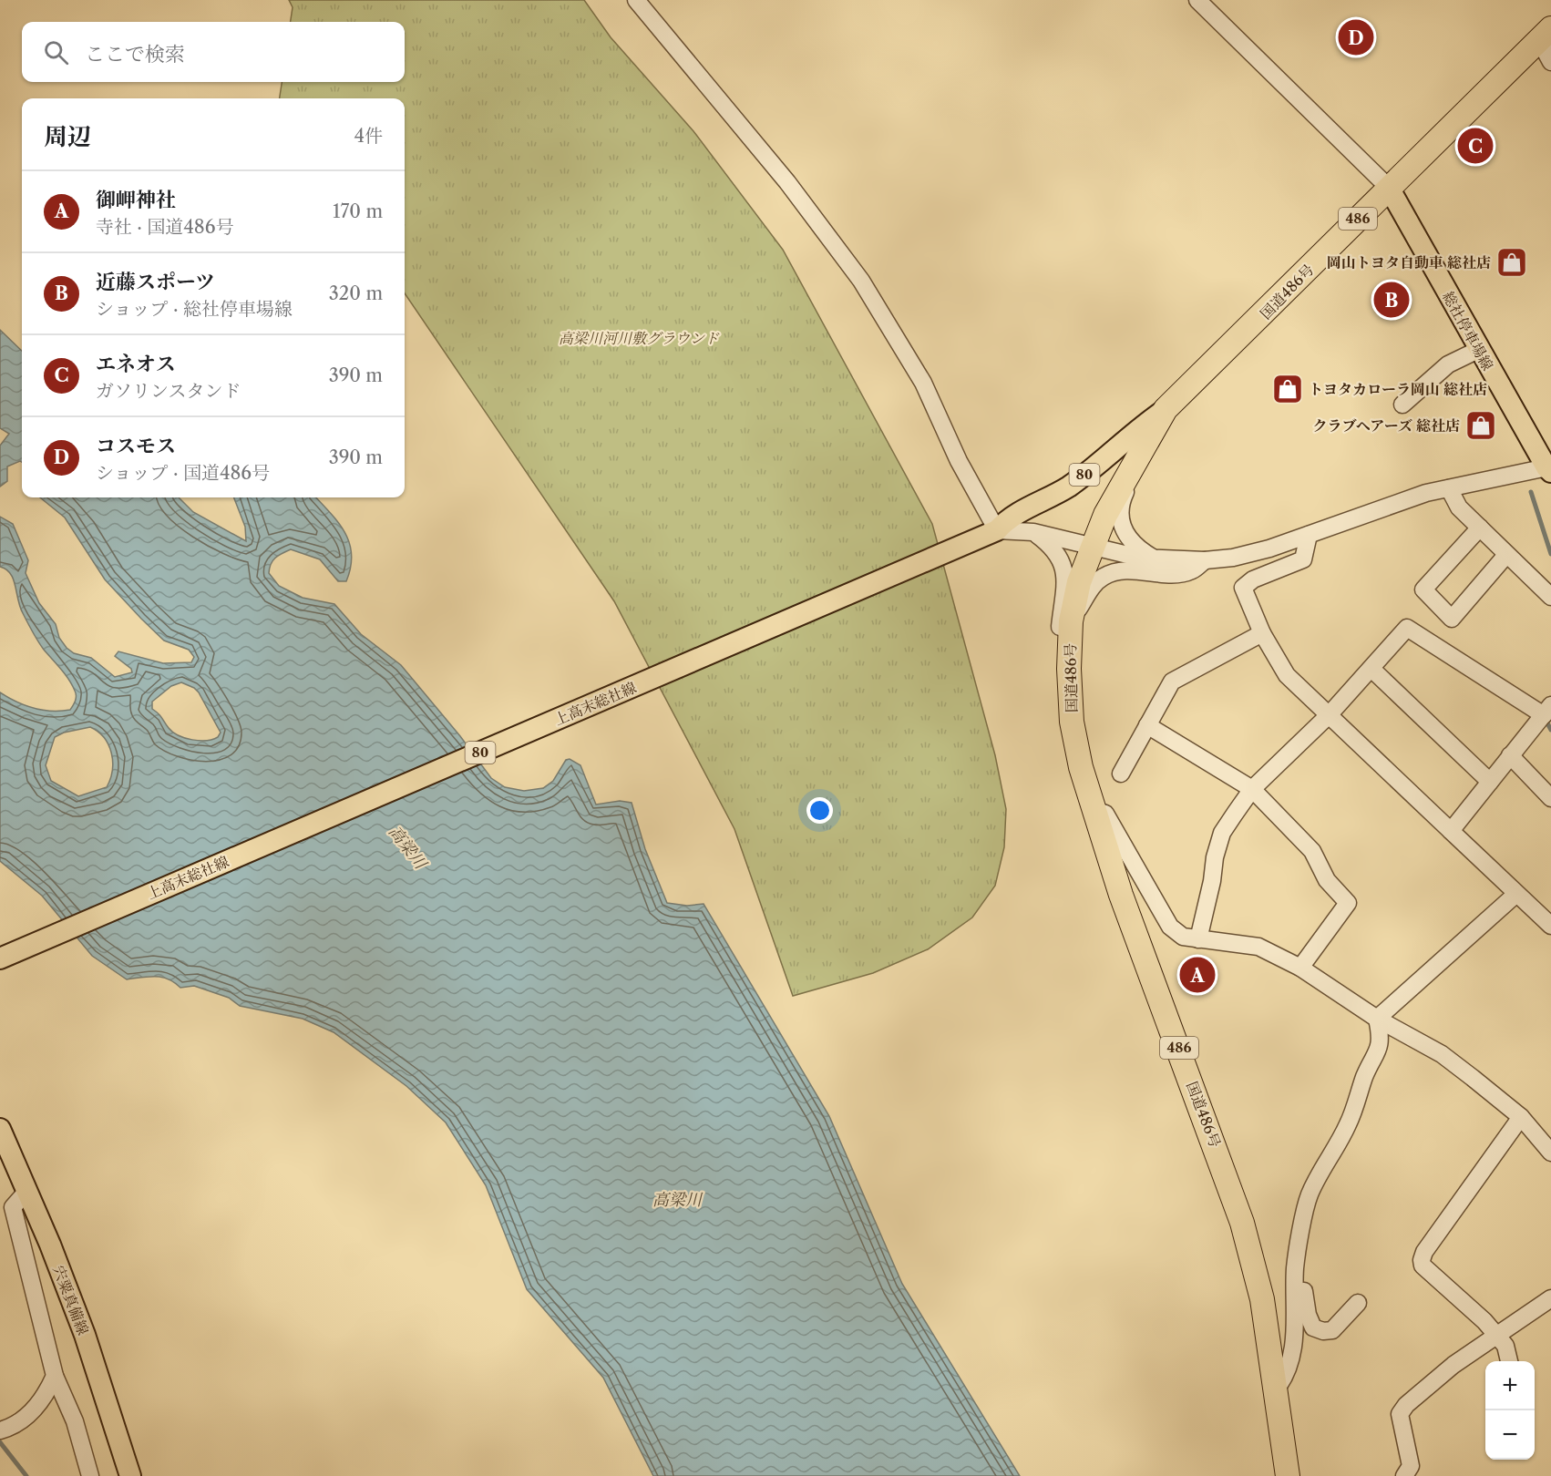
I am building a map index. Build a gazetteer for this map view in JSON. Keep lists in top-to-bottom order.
{
  "streets": {
    "highway": ["486", "国道486号"],
    "main road": [
      "総社停車場線",
      "80",
      "上高末総社線",
      "宍粟真備線"
    ]
  },
  "crossings": [
    ["国道486号", "総社停車場線"],
    ["国道486号", "上高末総社線"]
  ],
  "water": ["高梁川"],
  "parks": ["高梁川河川敷グラウンド"],
  "places": {
    "shop": ["岡山トヨタ自動車 総社店", "トヨタカローラ岡山 総社店", "クラブヘアーズ 総社店"]
  },
  "page": {
    "pins": [
      "D",
      "C",
      "B",
      "A"
    ],
    "search": "ここで検索",
    "heading": ["周辺", "4件"],
    "list": [
      {
        "mark": "A",
        "name": "御岬神社",
        "note": "寺社 · 国道486号",
        "value": "170 m"
      },
      {
        "mark": "B",
        "name": "近藤スポーツ",
        "note": "ショップ · 総社停車場線",
        "value": "320 m"
      },
      {
        "mark": "C",
        "name": "エネオス",
        "note": "ガソリンスタンド",
        "value": "390 m"
      },
      {
        "mark": "D",
        "name": "コスモス",
        "note": "ショップ · 国道486号",
        "value": "390 m"
      }
    ],
    "map_buttons": ["+", "−"]
  }
}
